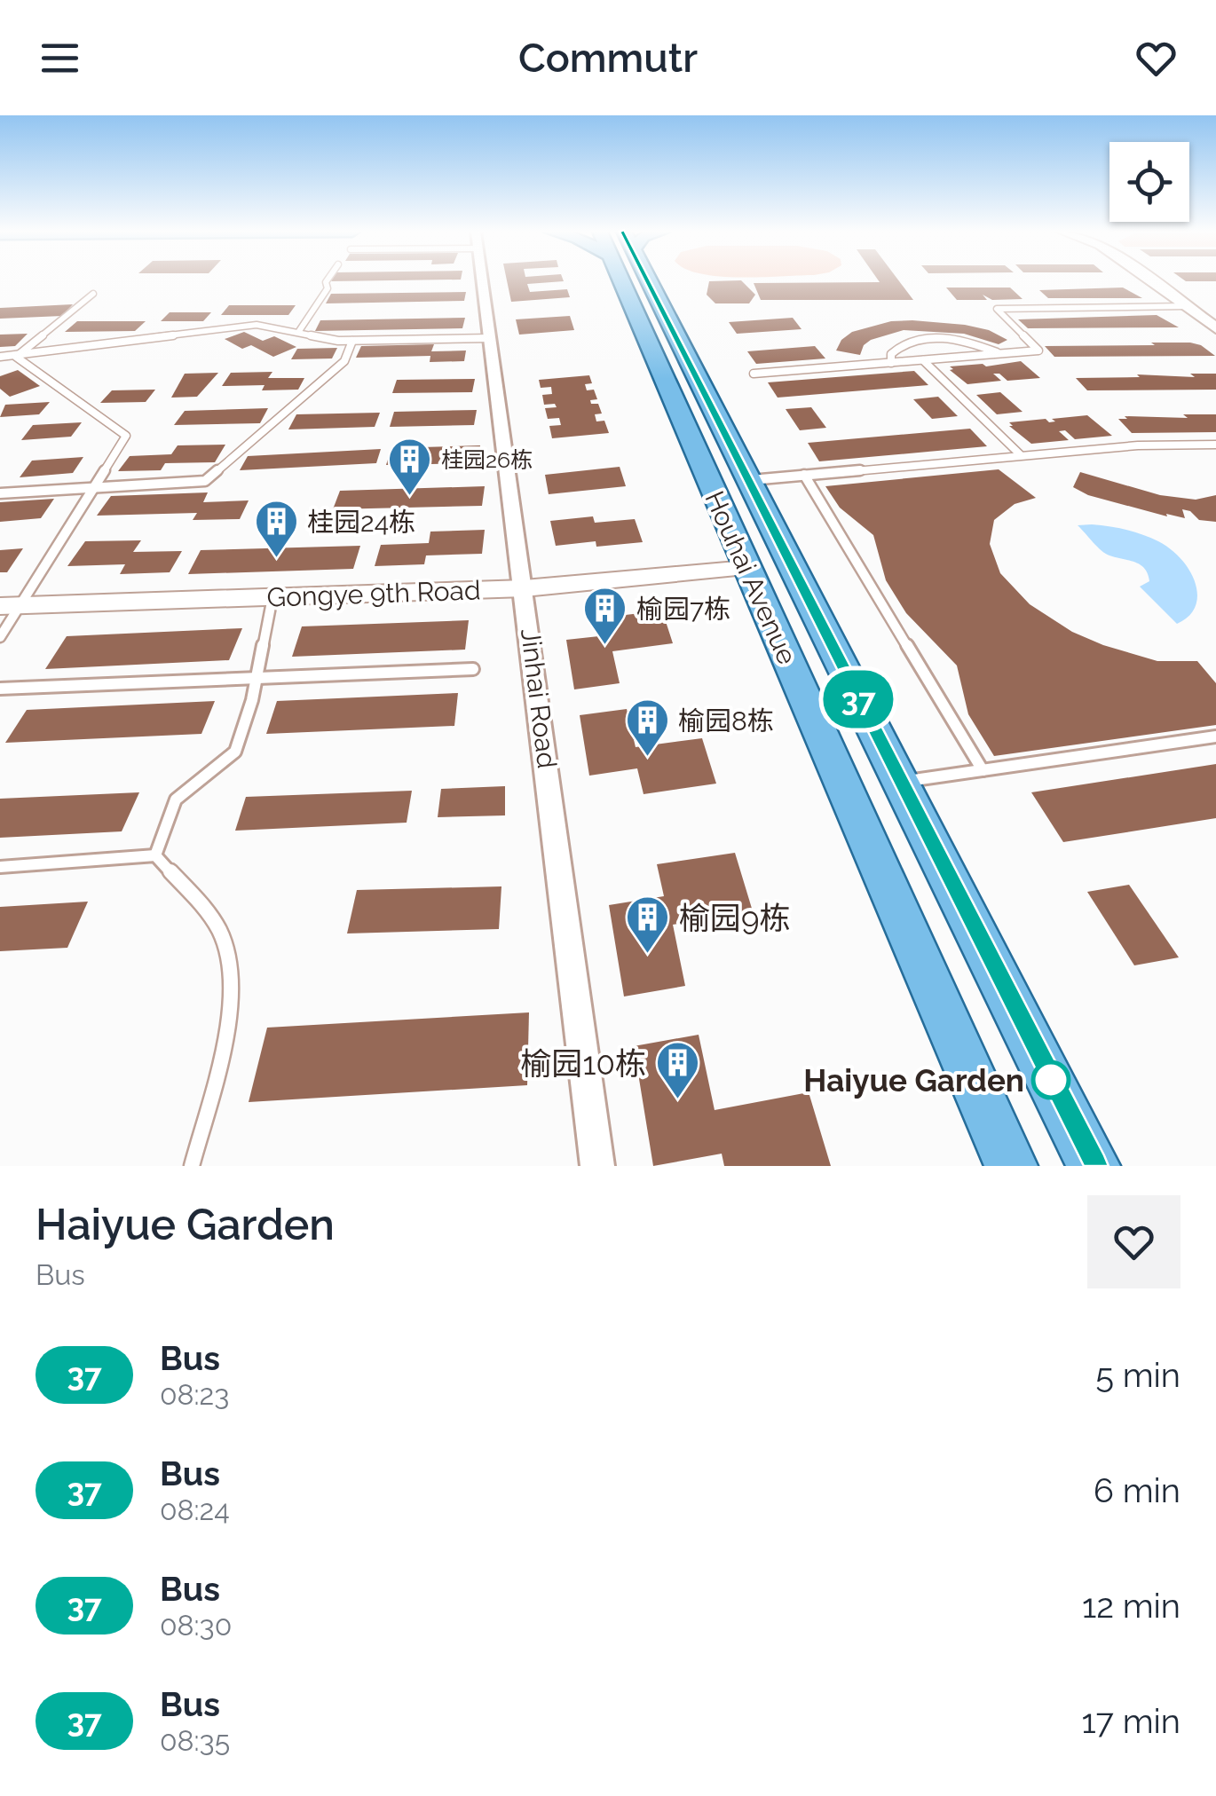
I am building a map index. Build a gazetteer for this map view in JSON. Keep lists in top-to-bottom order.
{
  "streets": {
    "main road": ["Houhai Avenue"],
    "street": ["Gongye 9th Road", "Jinhai Road"]
  },
  "crossings": [
    ["Houhai Avenue", "Gongye 9th Road"],
    ["Gongye 9th Road", "Jinhai Road"]
  ],
  "places": {
    "building": [
      "桂园26栋",
      "桂园24栋",
      "榆园7栋",
      "榆园8栋",
      "榆园9栋",
      "榆园10栋"
    ],
    "other": ["Haiyue Garden"]
  },
  "lines": ["bus line 37"],
  "page": {
    "header": "Commutr",
    "on_map": "37",
    "heading": ["Haiyue Garden", "Bus"],
    "list": [
      {
        "mark": "37",
        "name": "Bus",
        "note": "08:23",
        "value": "5 min"
      },
      {
        "mark": "37",
        "name": "Bus",
        "note": "08:24",
        "value": "6 min"
      },
      {
        "mark": "37",
        "name": "Bus",
        "note": "08:30",
        "value": "12 min"
      },
      {
        "mark": "37",
        "name": "Bus",
        "note": "08:35",
        "value": "17 min"
      }
    ]
  }
}
